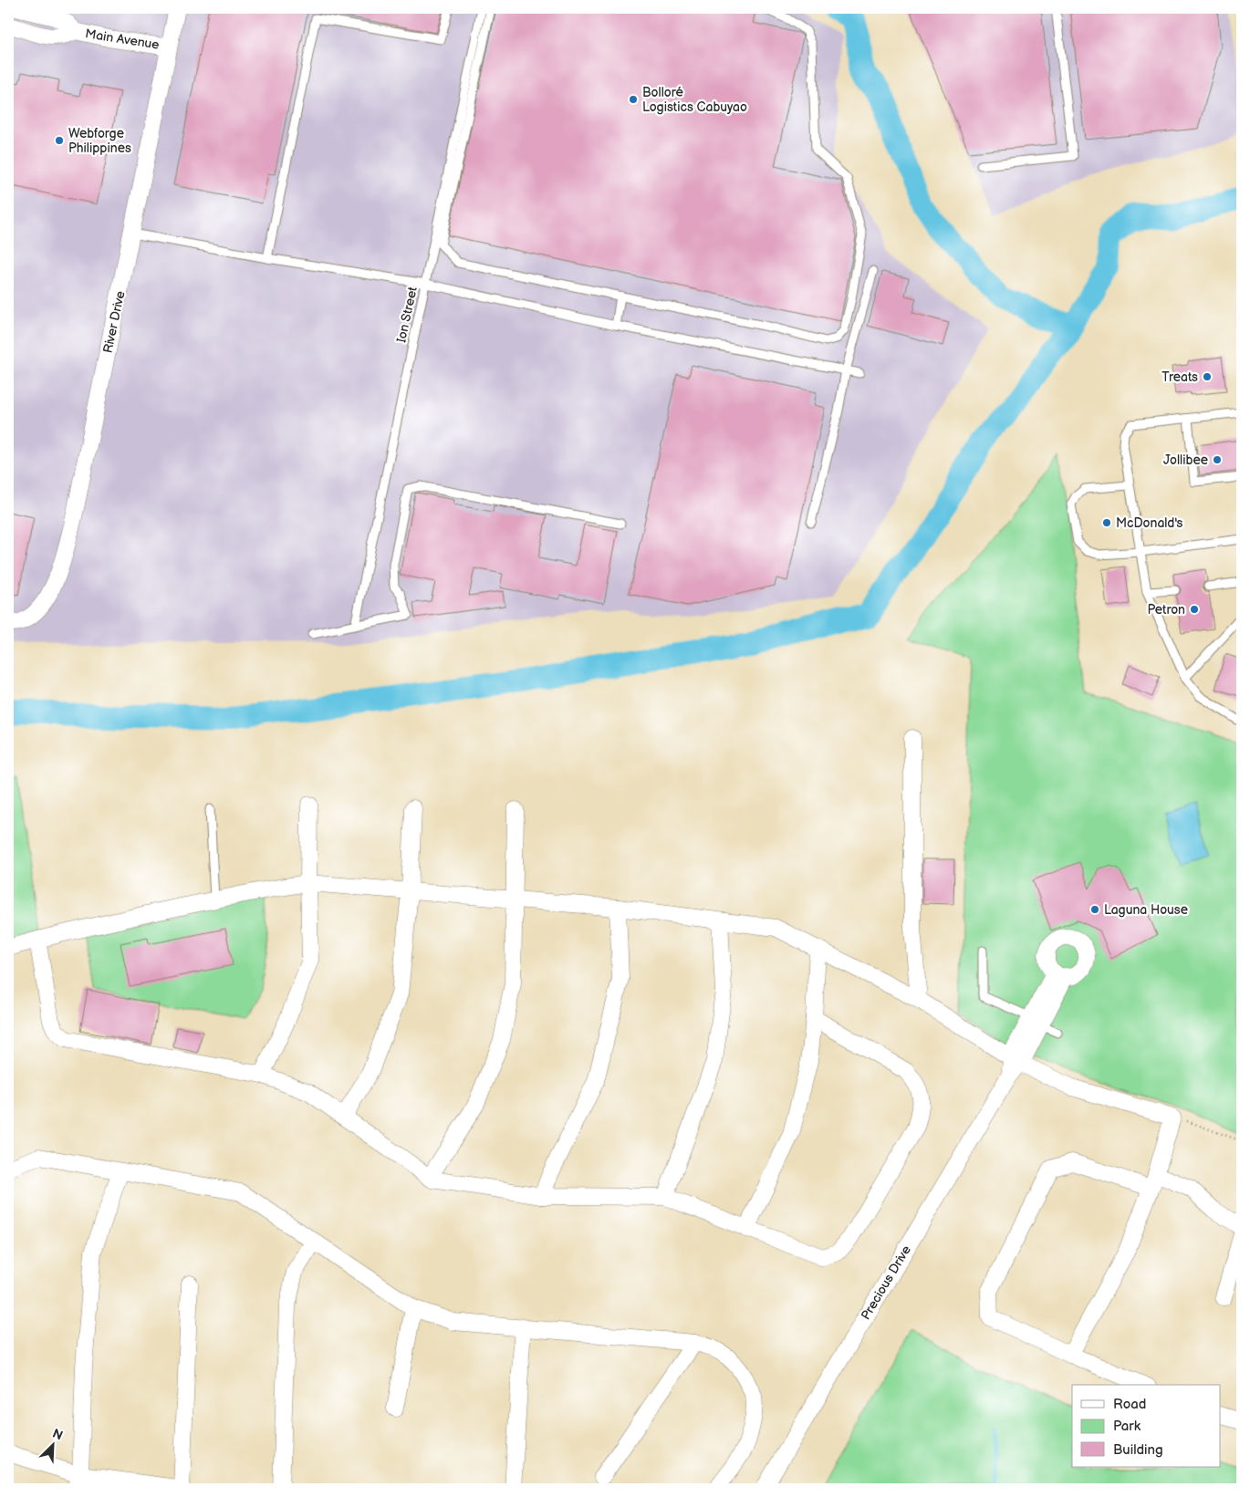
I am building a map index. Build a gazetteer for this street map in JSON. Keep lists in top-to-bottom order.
{
  "streets": {
    "street": ["Main Avenue", "River Drive", "Precious Drive"],
    "lane": ["Ion Street"]
  },
  "crossings": [
    ["Main Avenue", "River Drive"]
  ],
  "places": [
    "Bolloré Logistics Cabuyao",
    "Webforge Philippines",
    "Treats",
    "Jollibee",
    "McDonald's",
    "Petron",
    "Laguna House"
  ],
  "legend": ["Road", "Park", "Building"],
  "north": "top right"
}
